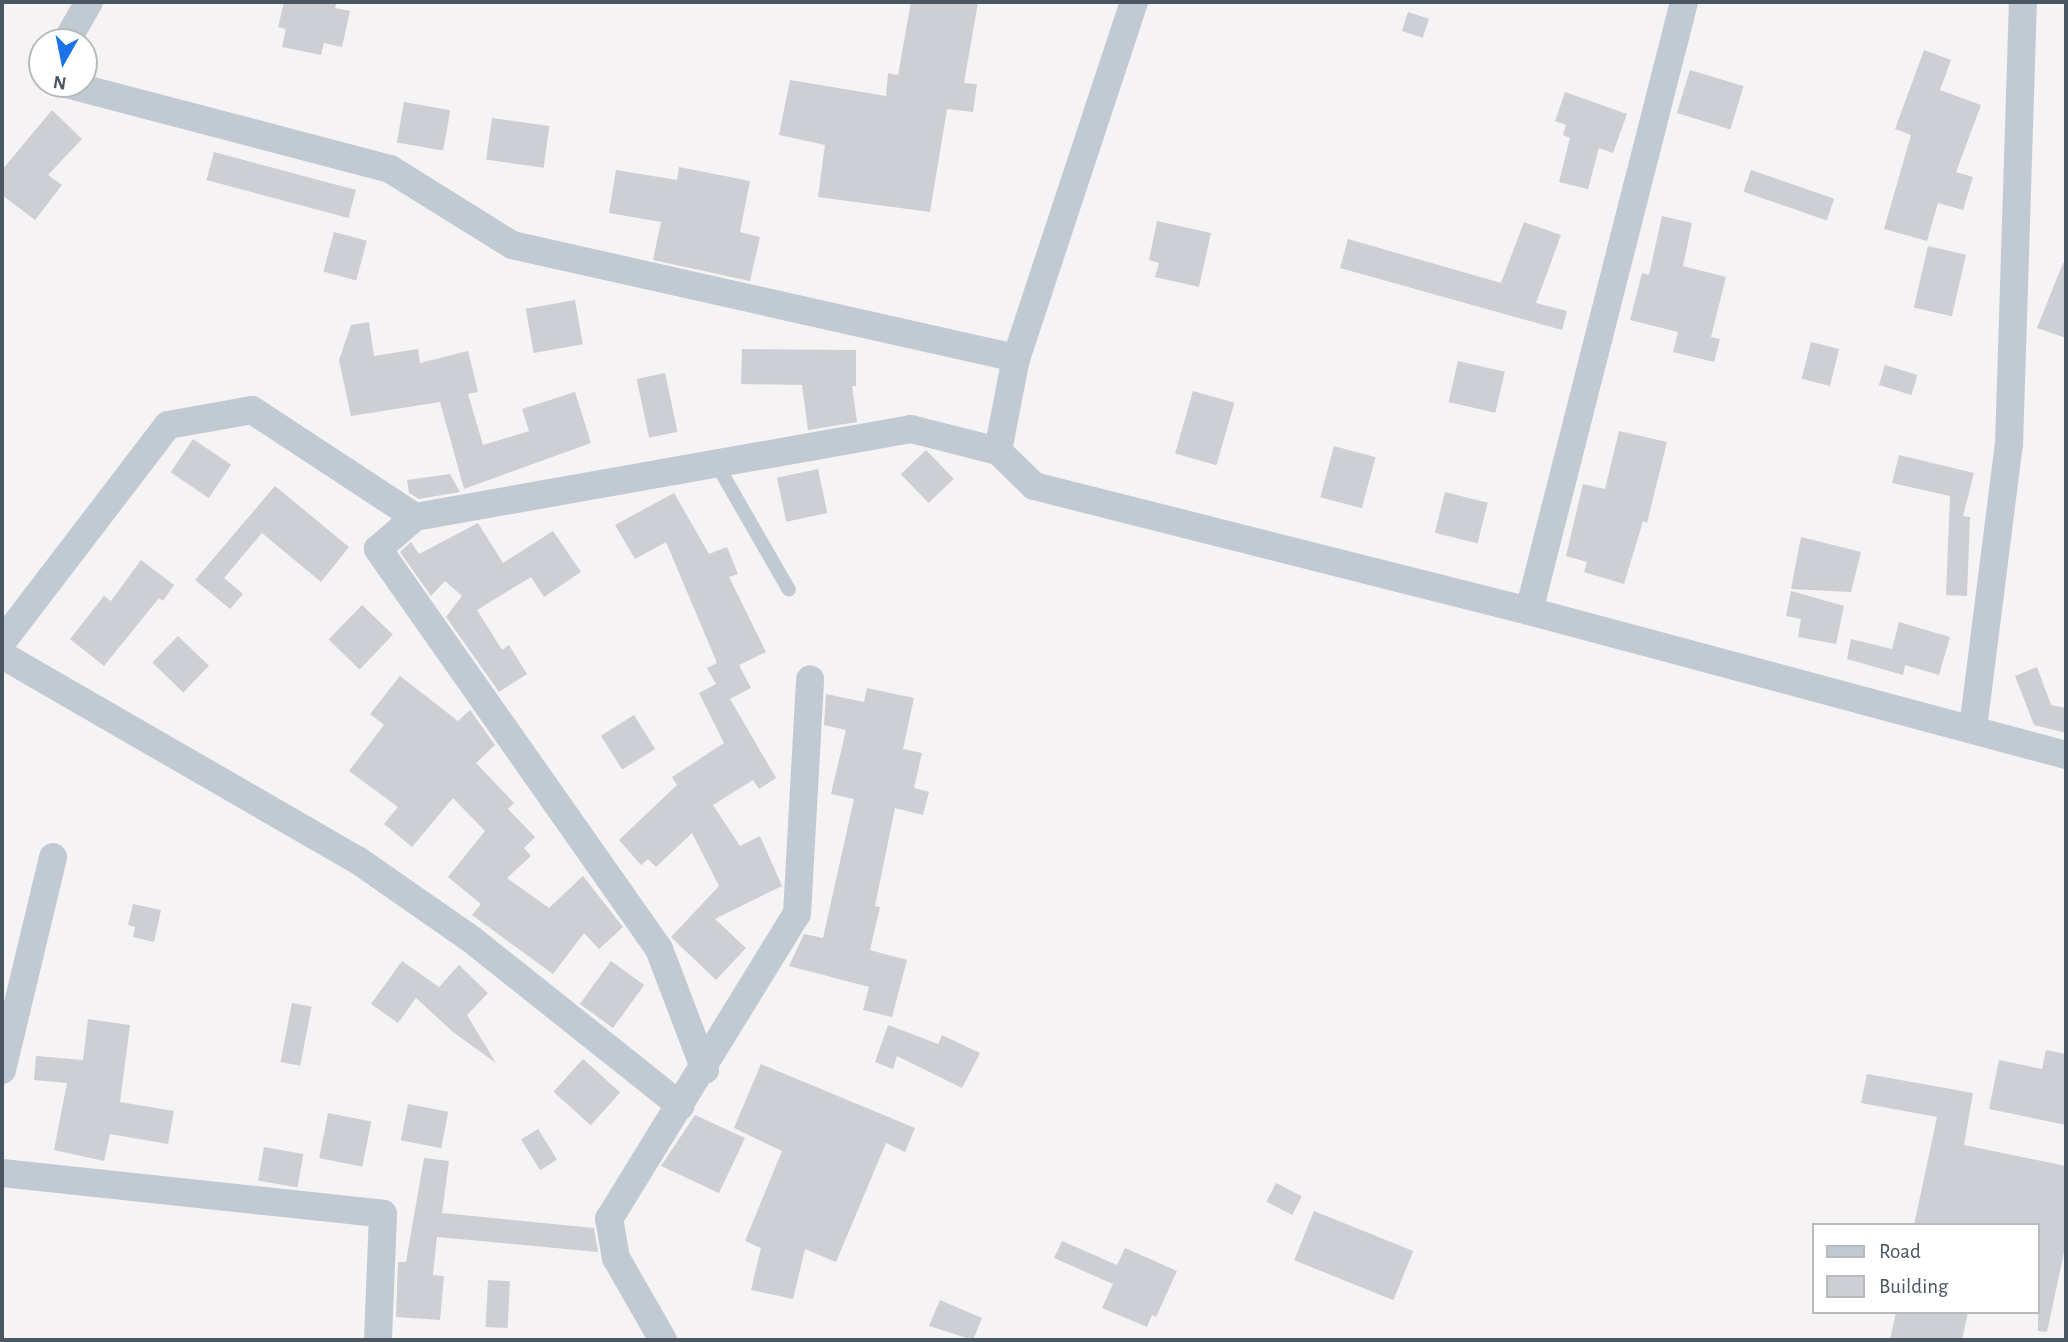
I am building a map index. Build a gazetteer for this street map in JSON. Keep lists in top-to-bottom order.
{
  "legend": ["Road", "Building"],
  "north": "bottom"
}
